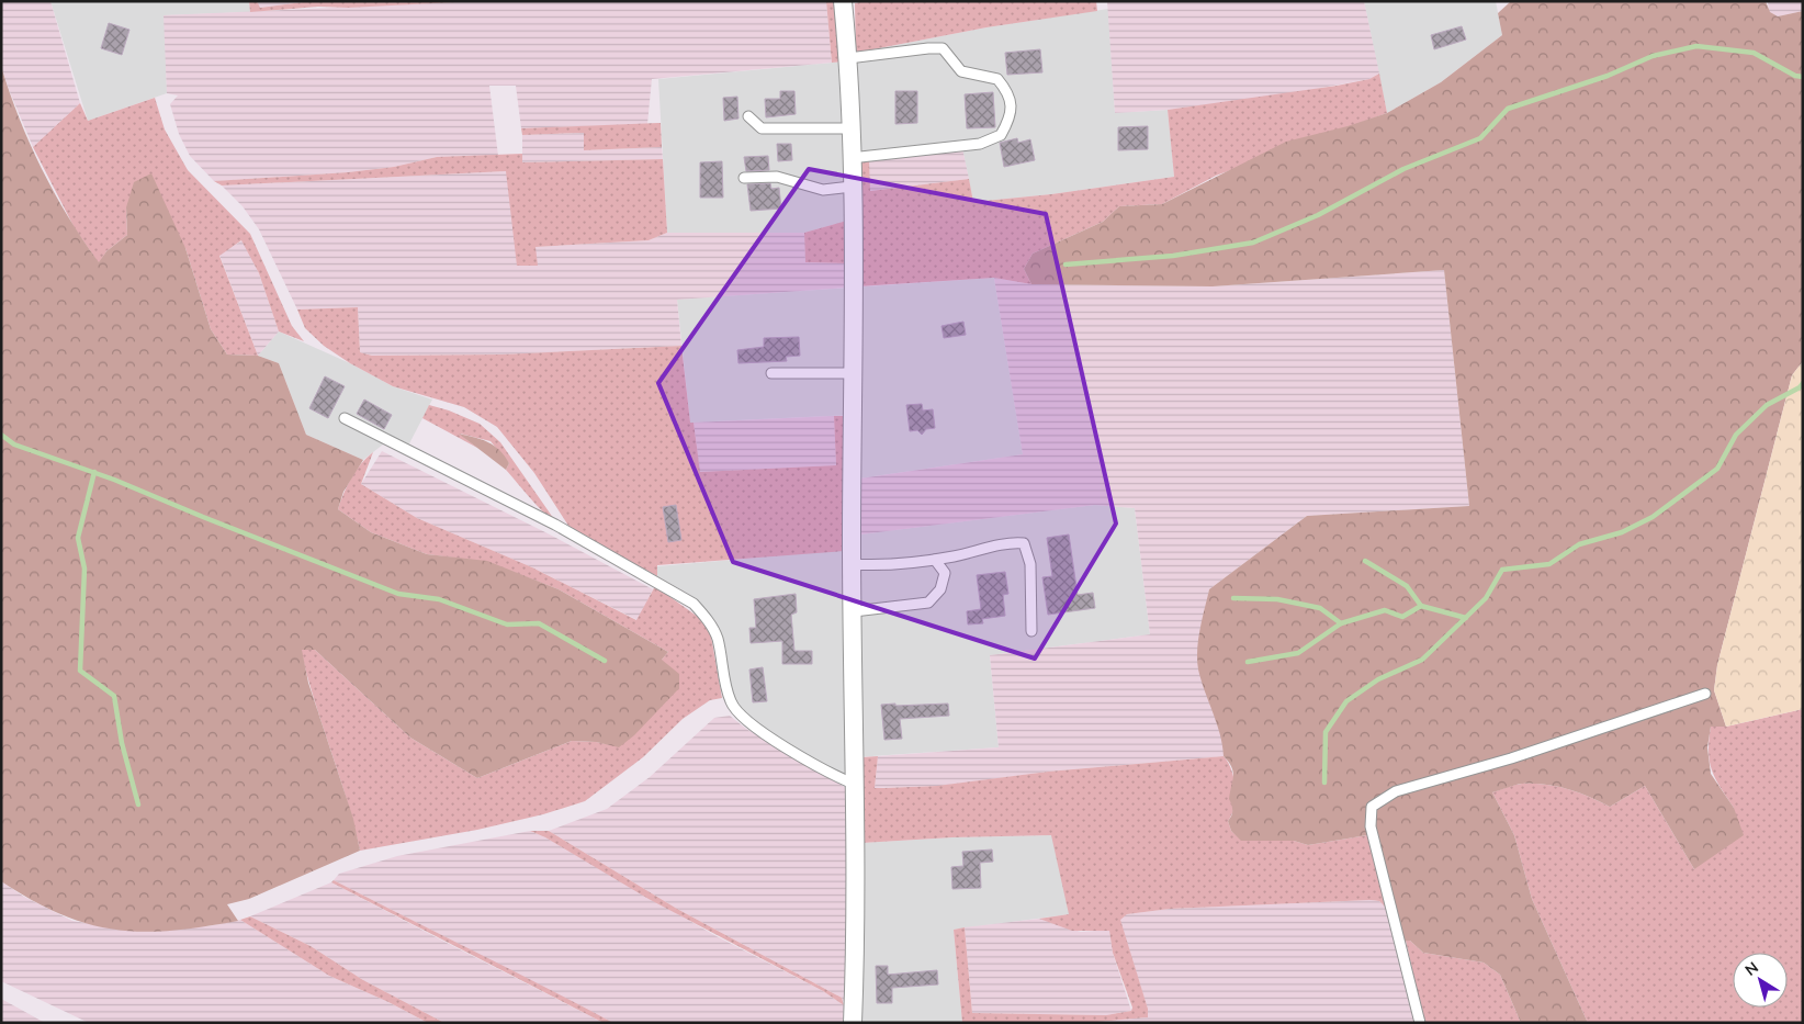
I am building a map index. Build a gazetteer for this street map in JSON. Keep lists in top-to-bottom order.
{
  "north": "top left"
}
